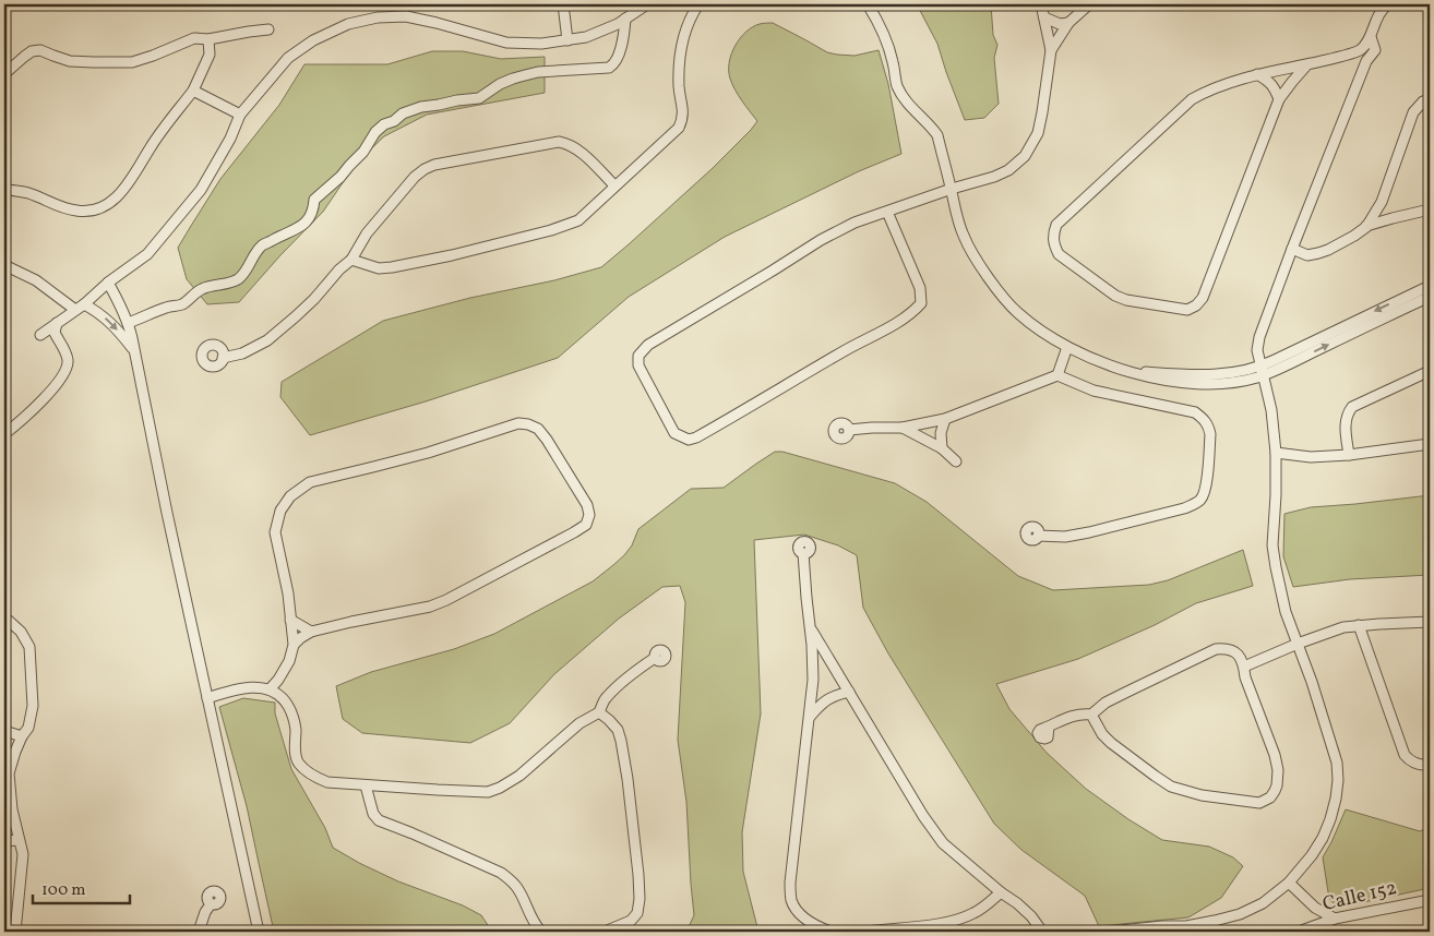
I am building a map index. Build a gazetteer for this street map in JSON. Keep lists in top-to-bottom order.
{
  "streets": {
    "street": ["Calle 152"]
  },
  "scale_bar": "100 m"
}
